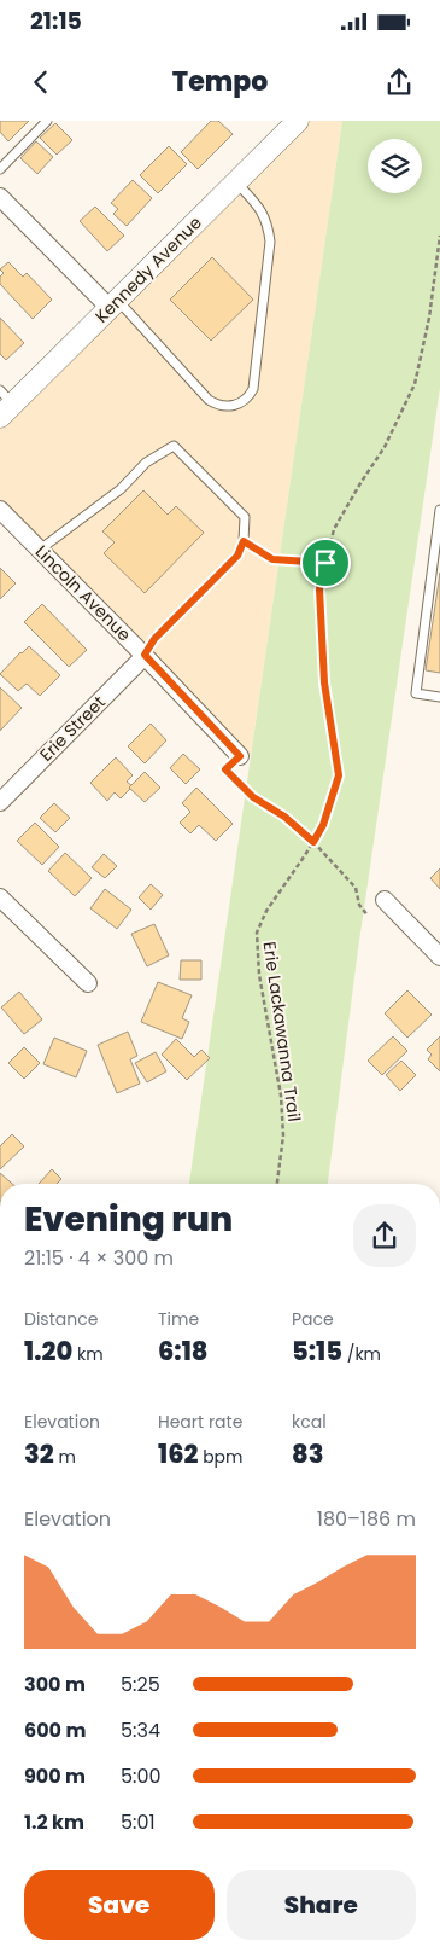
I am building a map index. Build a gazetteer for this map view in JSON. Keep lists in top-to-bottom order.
{
  "streets": {
    "street": ["Kennedy Avenue", "Lincoln Avenue", "Erie Street"],
    "path": ["Erie Lackawanna Trail"]
  },
  "crossings": [
    ["Lincoln Avenue", "Erie Street"]
  ],
  "page": {
    "status": "21:15",
    "header": "Tempo",
    "heading": ["Evening run", "21:15 · 4 × 300 m"],
    "stats": [
      ["Distance", "1.20 km"],
      ["Time", "6:18"],
      ["Pace", "5:15 /km"],
      ["Elevation", "32 m"],
      ["Heart rate", "162 bpm"],
      ["kcal", "83"]
    ],
    "chart": ["Elevation", "180–186 m"],
    "list": [
      {
        "name": "300 m",
        "note": "5:25"
      },
      {
        "name": "600 m",
        "note": "5:34"
      },
      {
        "name": "900 m",
        "note": "5:00"
      },
      {
        "name": "1.2 km",
        "note": "5:01"
      }
    ],
    "buttons": ["Save", "Share"]
  }
}
